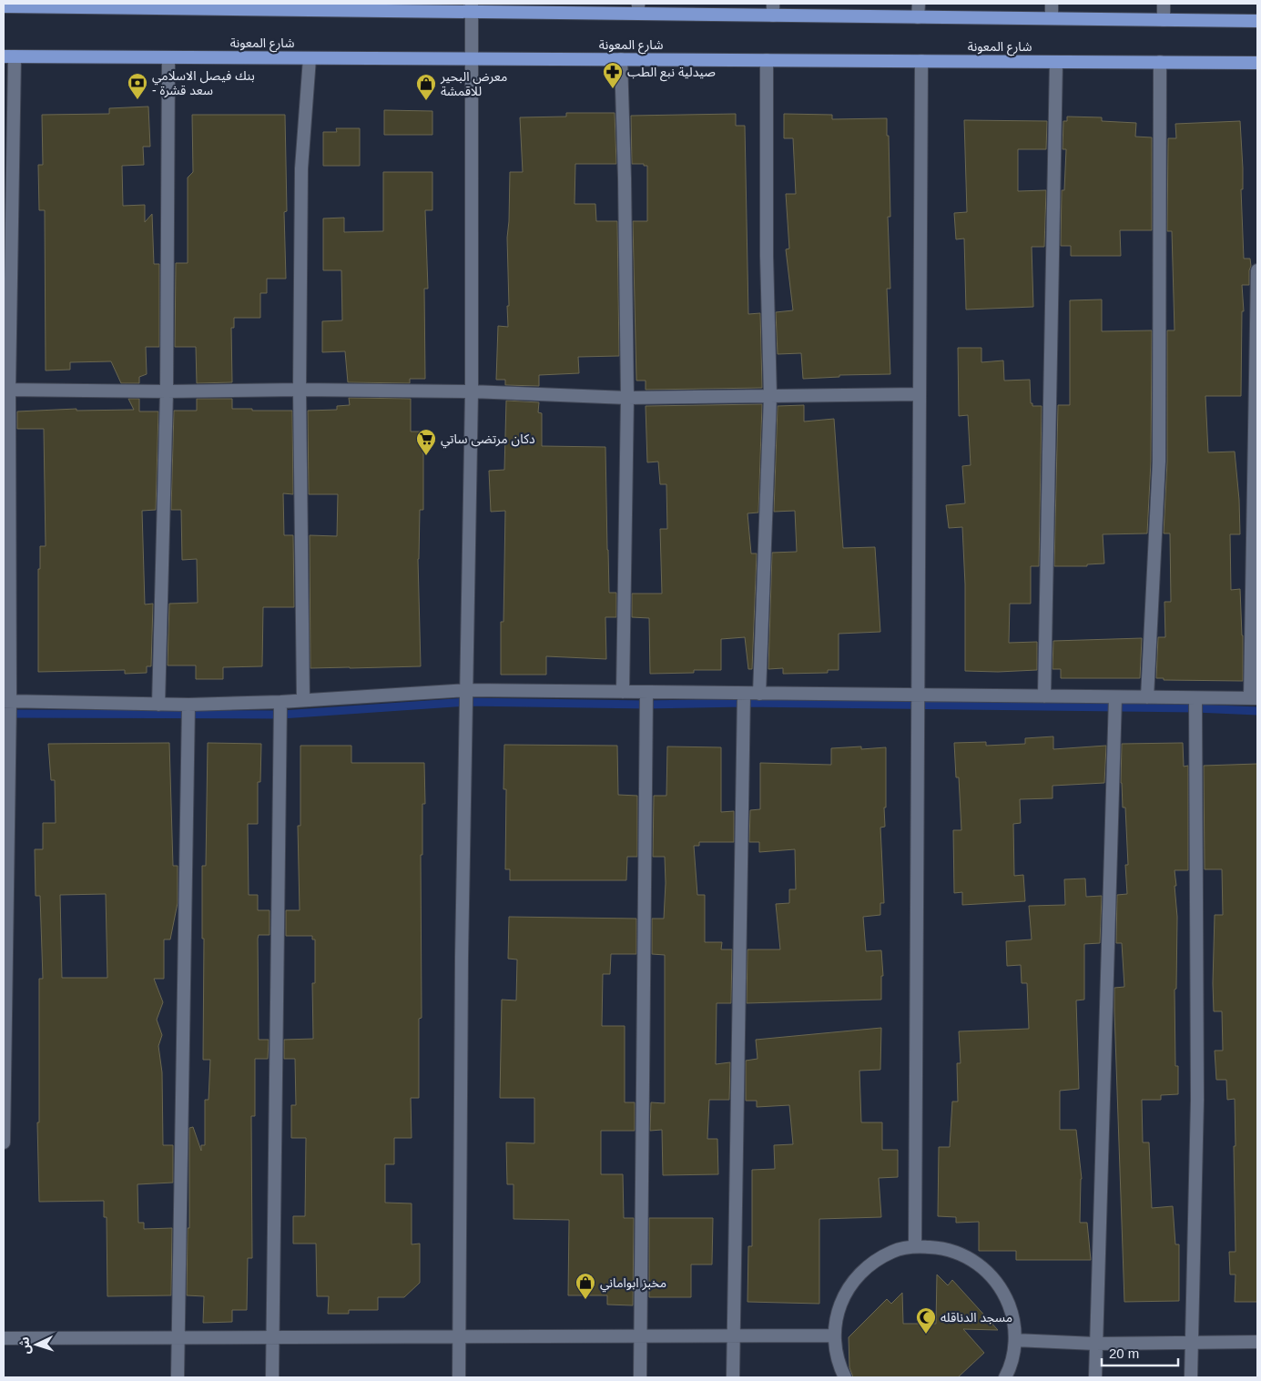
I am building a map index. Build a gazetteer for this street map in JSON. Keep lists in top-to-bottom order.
{
  "streets": {
    "highway": ["شارع المعونة"]
  },
  "places": {
    "pharmacy": ["صيدلية نبع الطب"],
    "bank": ["بنك فيصل الاسلامي - سعد قشرة"],
    "shop": ["معرض البحير للاقمشة", "مخبز ابواماني"],
    "supermarket": ["دكان مرتضى ساتي"],
    "mosque": ["مسجد الدناقله"]
  },
  "scale_bar": "20 m",
  "north": "left"
}
